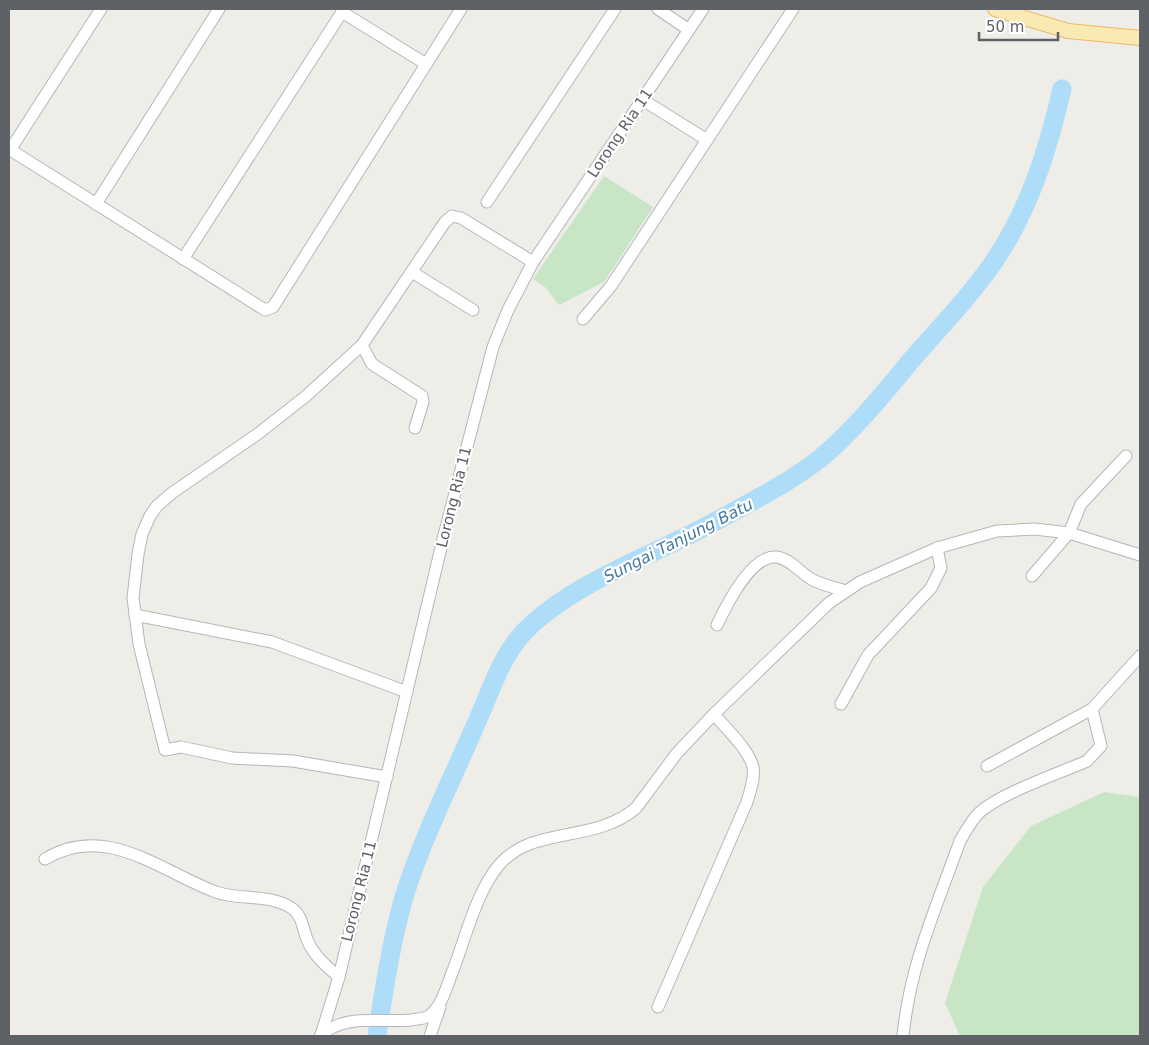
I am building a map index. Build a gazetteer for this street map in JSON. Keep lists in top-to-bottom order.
{
  "streets": {
    "street": ["Lorong Ria 11"]
  },
  "water": ["Sungai Tanjung Batu"],
  "scale_bar": "50 m"
}
